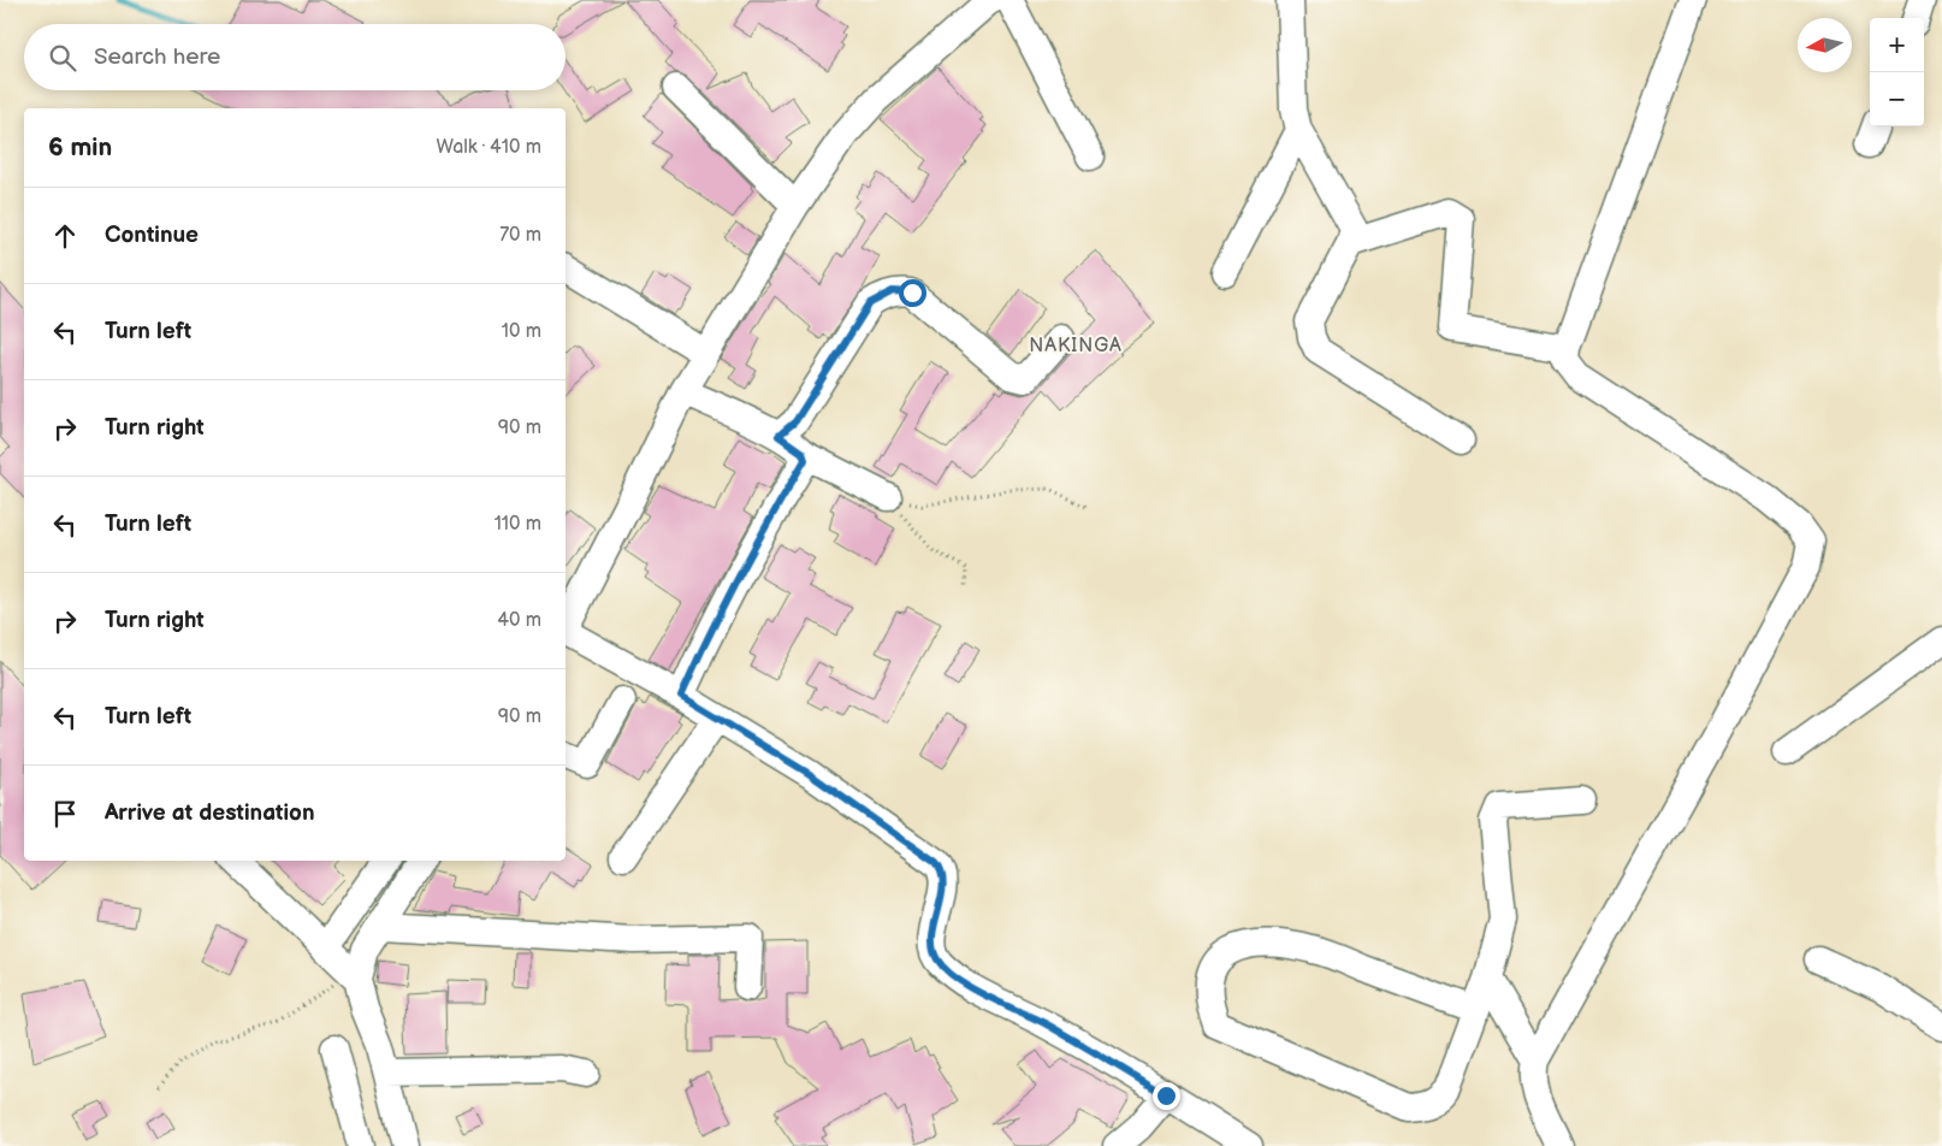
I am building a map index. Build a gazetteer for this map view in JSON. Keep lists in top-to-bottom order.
{
  "districts": ["NAKINGA"],
  "north": "left",
  "page": {
    "map_buttons": ["+", "−"],
    "search": "Search here",
    "heading": ["6 min", "Walk · 410 m"],
    "list": [
      ["Continue", "70 m"],
      ["Turn left", "10 m"],
      ["Turn right", "90 m"],
      ["Turn left", "110 m"],
      ["Turn right", "40 m"],
      ["Turn left", "90 m"],
      "Arrive at destination"
    ]
  }
}
